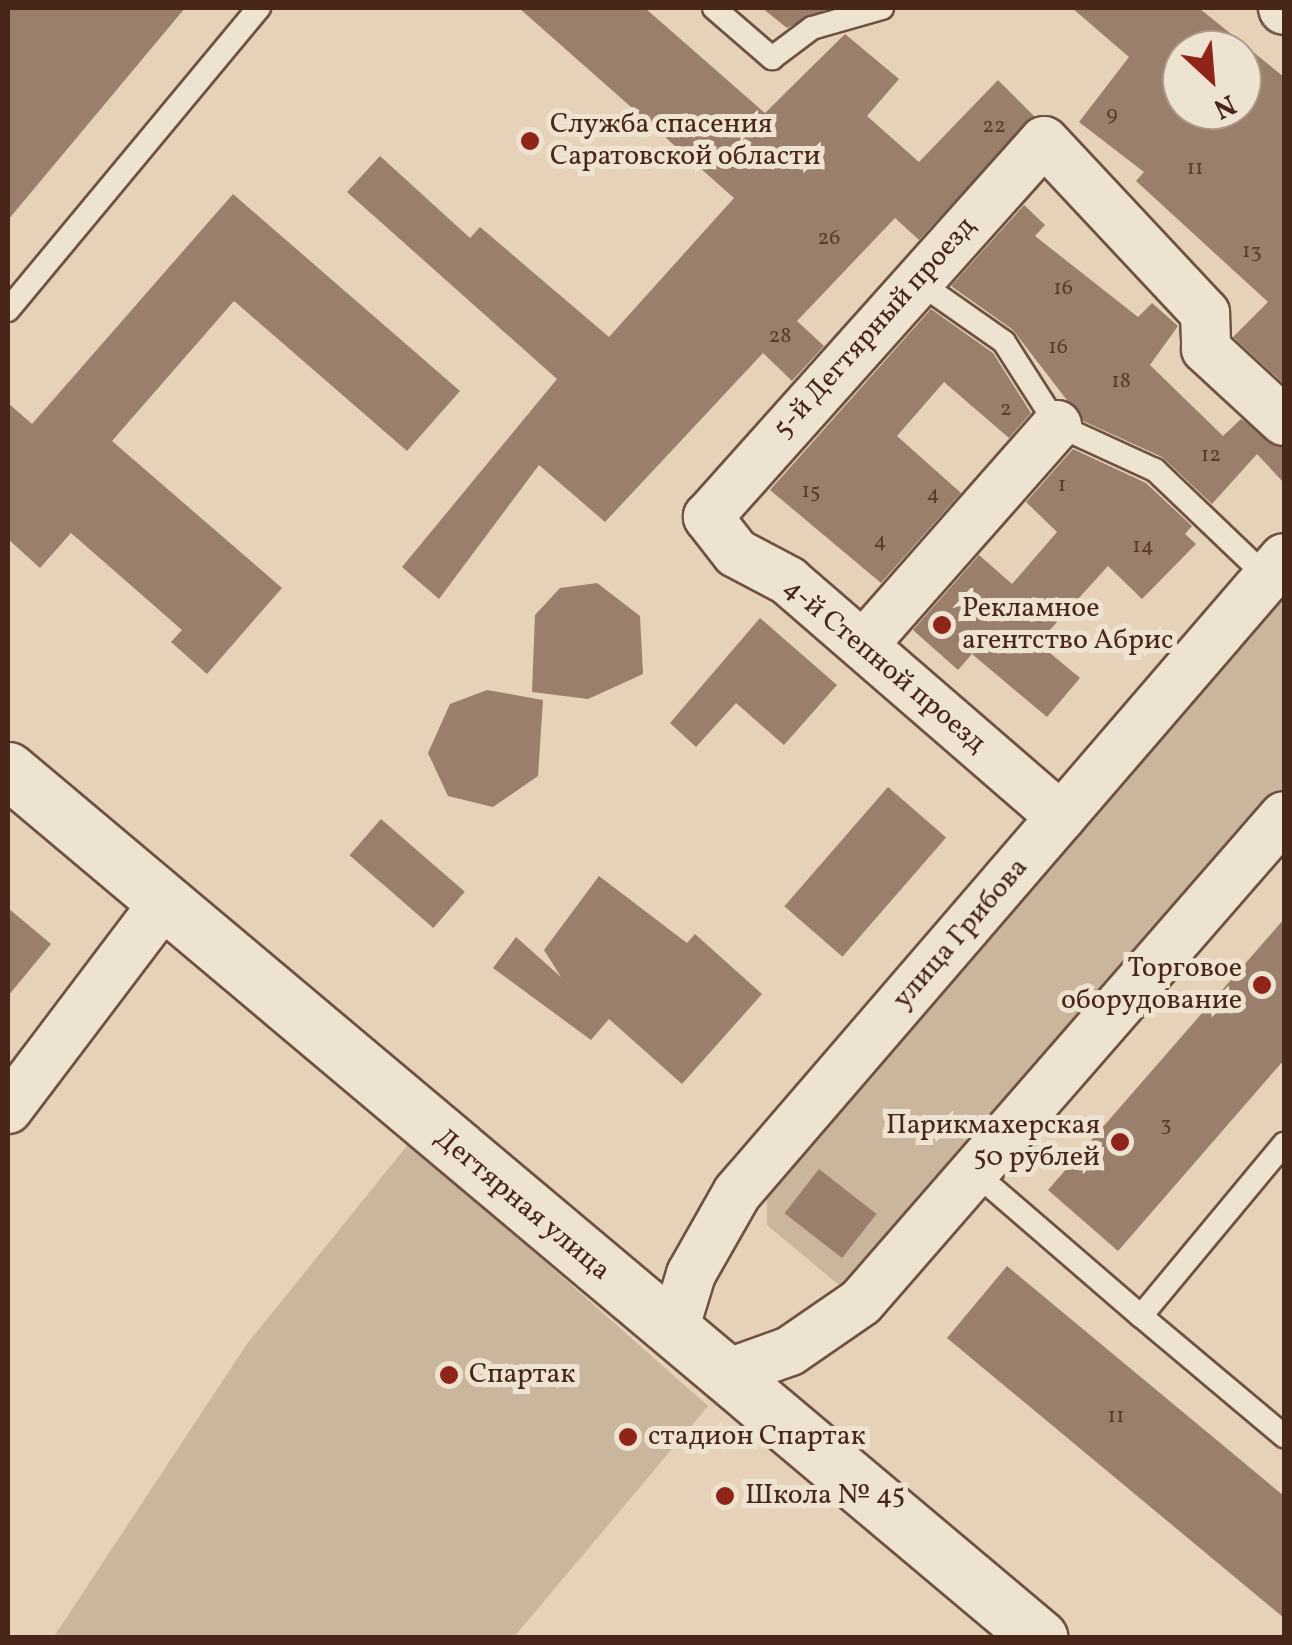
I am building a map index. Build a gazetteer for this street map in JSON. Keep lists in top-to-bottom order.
{
  "streets": {
    "main road": ["Дегтярная улица"],
    "street": ["5-й Дегтярный проезд", "4-й Степной проезд", "улица Грибова"]
  },
  "crossings": [
    ["5-й Дегтярный проезд", "4-й Степной проезд"],
    ["4-й Степной проезд", "улица Грибова"],
    ["улица Грибова", "Дегтярная улица"]
  ],
  "places": [
    "Служба спасения Саратовской области",
    "Рекламное агентство Абрис",
    "Торговое оборудование",
    "Парикмахерская 50 рублей",
    "Спартак",
    "стадион Спартак",
    "Школа № 45"
  ],
  "house_numbers": [
    "9",
    "22",
    "11",
    "26",
    "13",
    "16",
    "28",
    "16",
    "18",
    "2",
    "12",
    "1",
    "15",
    "4",
    "4",
    "14",
    "3",
    "11"
  ],
  "north": "bottom right"
}
